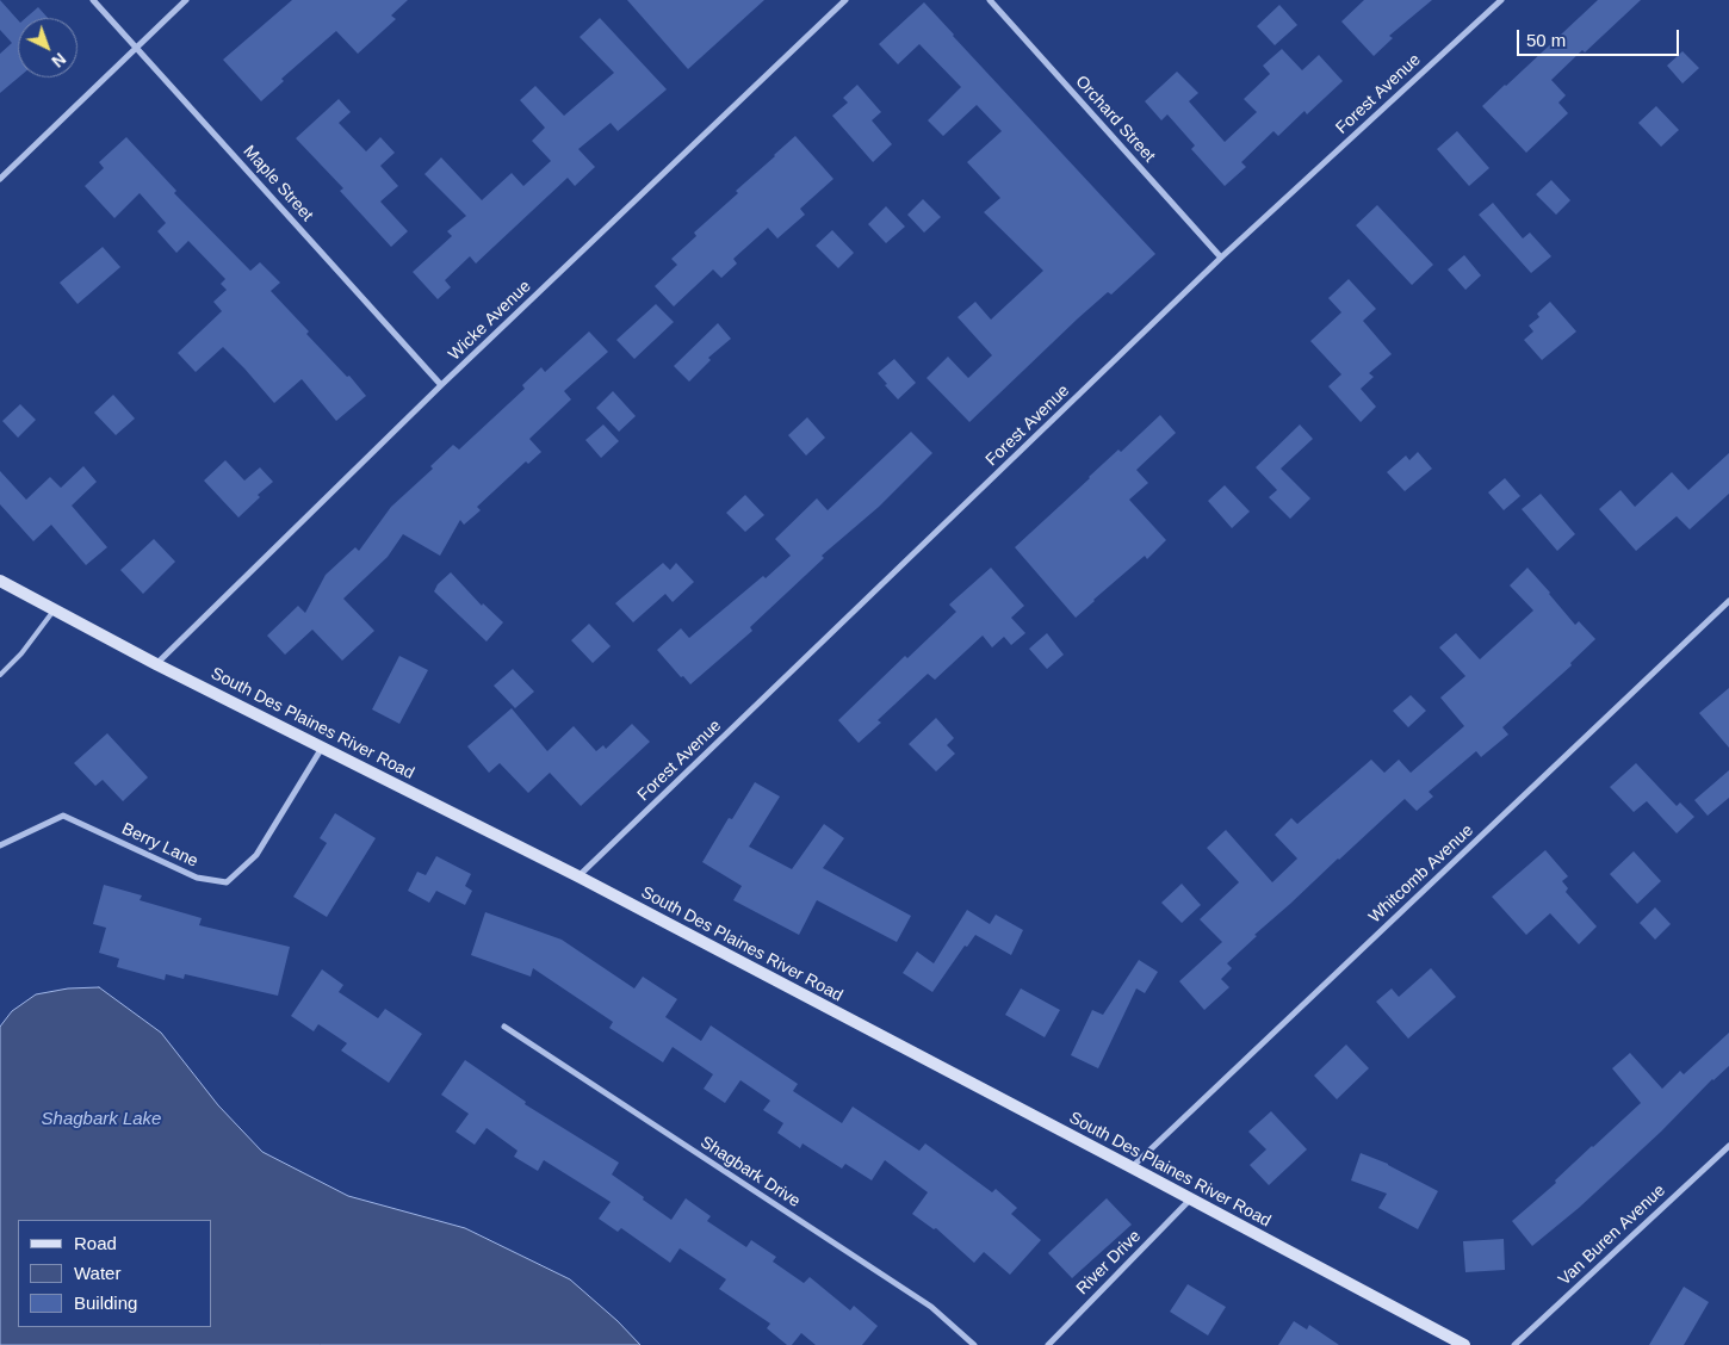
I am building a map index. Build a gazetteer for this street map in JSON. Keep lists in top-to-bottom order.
{
  "streets": {
    "main road": ["South Des Plaines River Road"],
    "street": [
      "Forest Avenue",
      "Orchard Street",
      "Maple Street",
      "Wicke Avenue",
      "Berry Lane",
      "Whitcomb Avenue",
      "Shagbark Drive",
      "Van Buren Avenue",
      "River Drive"
    ]
  },
  "crossings": [
    ["Forest Avenue", "Orchard Street"],
    ["Forest Avenue", "South Des Plaines River Road"],
    ["Maple Street", "Wicke Avenue"],
    ["Wicke Avenue", "South Des Plaines River Road"],
    ["South Des Plaines River Road", "Berry Lane"],
    ["South Des Plaines River Road", "Whitcomb Avenue"],
    ["South Des Plaines River Road", "River Drive"]
  ],
  "water": ["Shagbark Lake"],
  "legend": ["Road", "Water", "Building"],
  "scale_bar": "50 m",
  "north": "bottom right"
}
